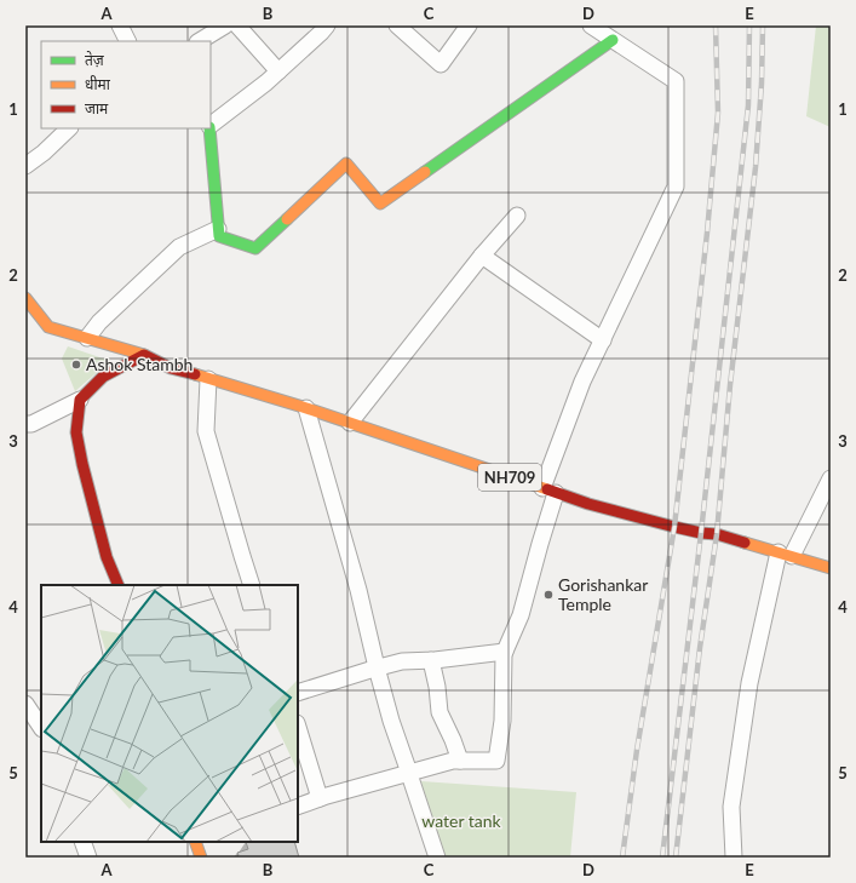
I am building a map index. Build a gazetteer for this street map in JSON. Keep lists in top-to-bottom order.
{
  "streets": {
    "main road": ["NH709"]
  },
  "parks": ["water tank"],
  "places": ["Ashok Stambh", "Gorishankar Temple"],
  "legend": ["तेज़", "धीमा", "जाम"],
  "grid": {
    "columns": [
      "A",
      "B",
      "C",
      "D",
      "E"
    ],
    "rows": [
      "1",
      "2",
      "3",
      "4",
      "5"
    ]
  }
}
